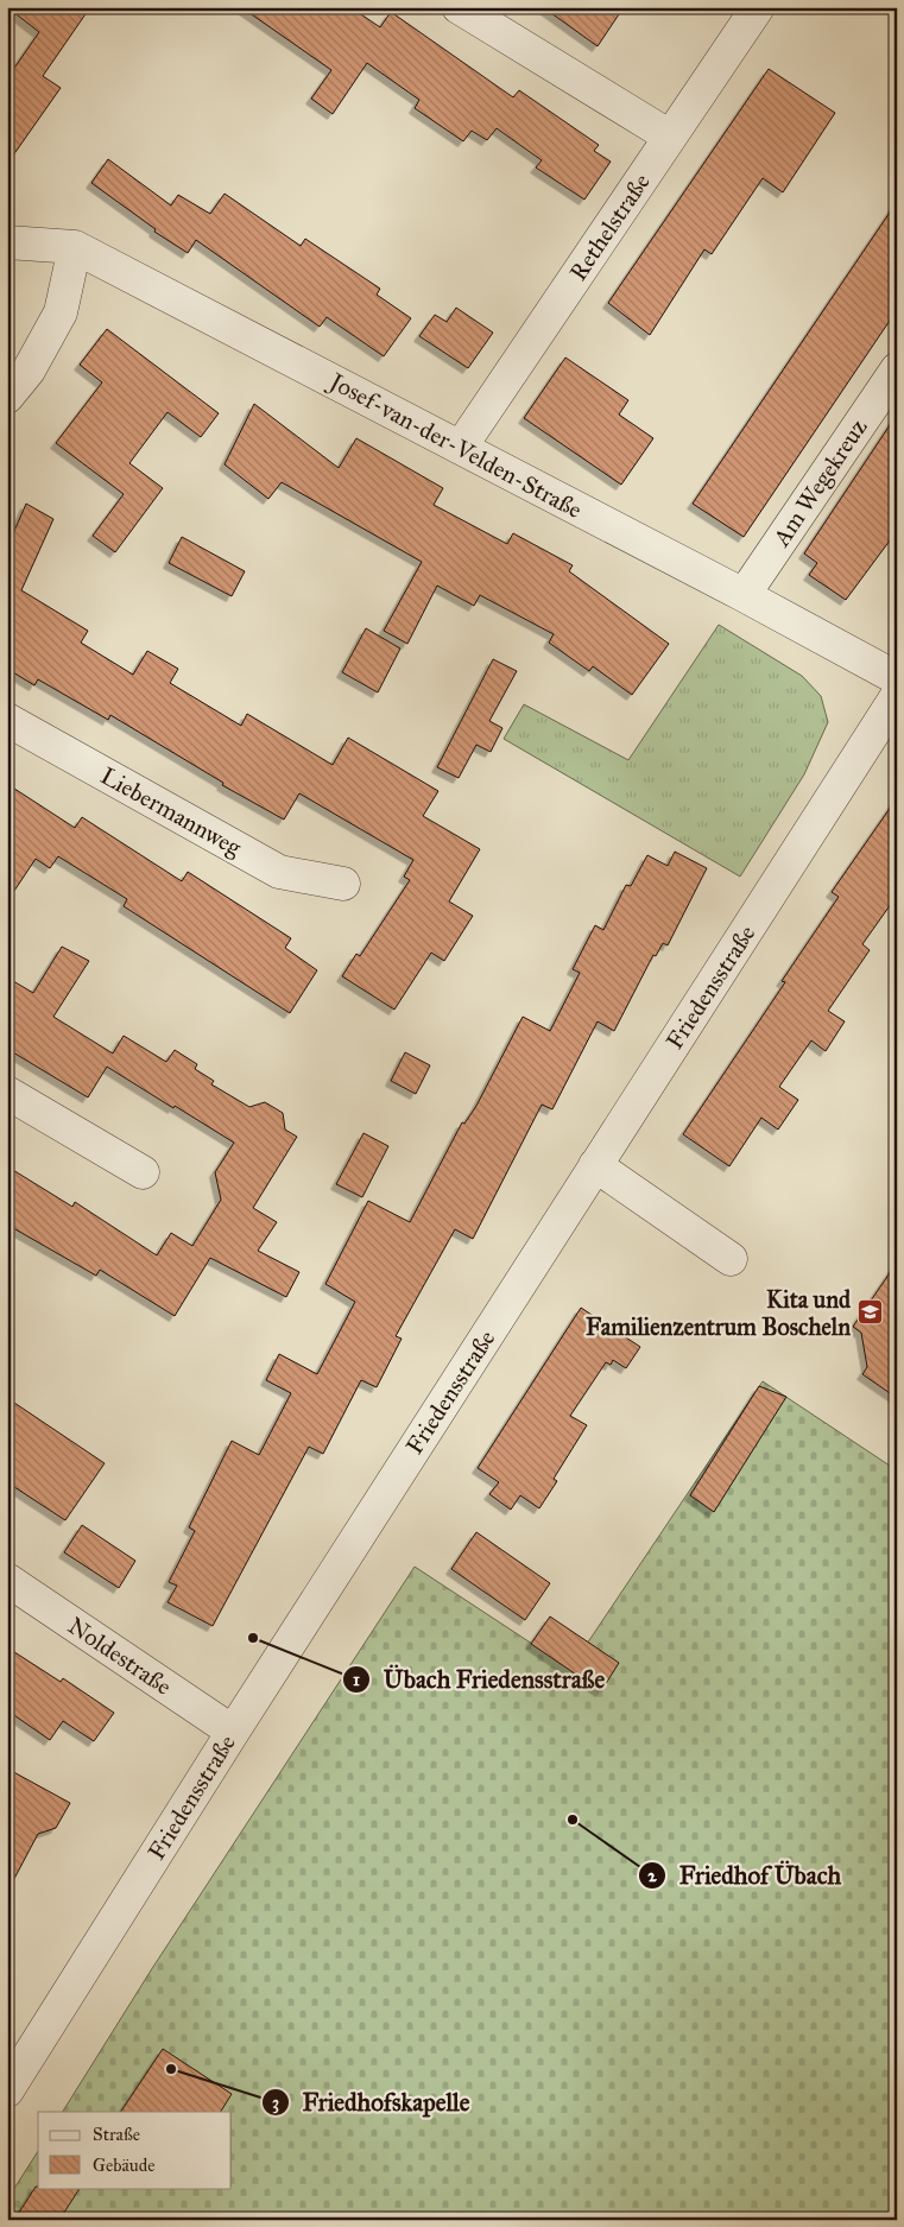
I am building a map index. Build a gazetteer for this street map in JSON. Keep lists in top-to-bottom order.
{
  "streets": {
    "street": [
      "Rethelstraße",
      "Josef-van-der-Velden-Straße",
      "Am Wegekreuz",
      "Liebermannweg",
      "Friedensstraße",
      "Noldestraße"
    ]
  },
  "crossings": [
    ["Rethelstraße", "Josef-van-der-Velden-Straße"],
    ["Josef-van-der-Velden-Straße", "Am Wegekreuz"],
    ["Friedensstraße", "Noldestraße"]
  ],
  "places": {
    "school or university": ["Kita und Familienzentrum Boscheln"],
    "other": ["Übach Friedensstraße", "Friedhof Übach", "Friedhofskapelle"]
  },
  "legend": ["Straße", "Gebäude"]
}
